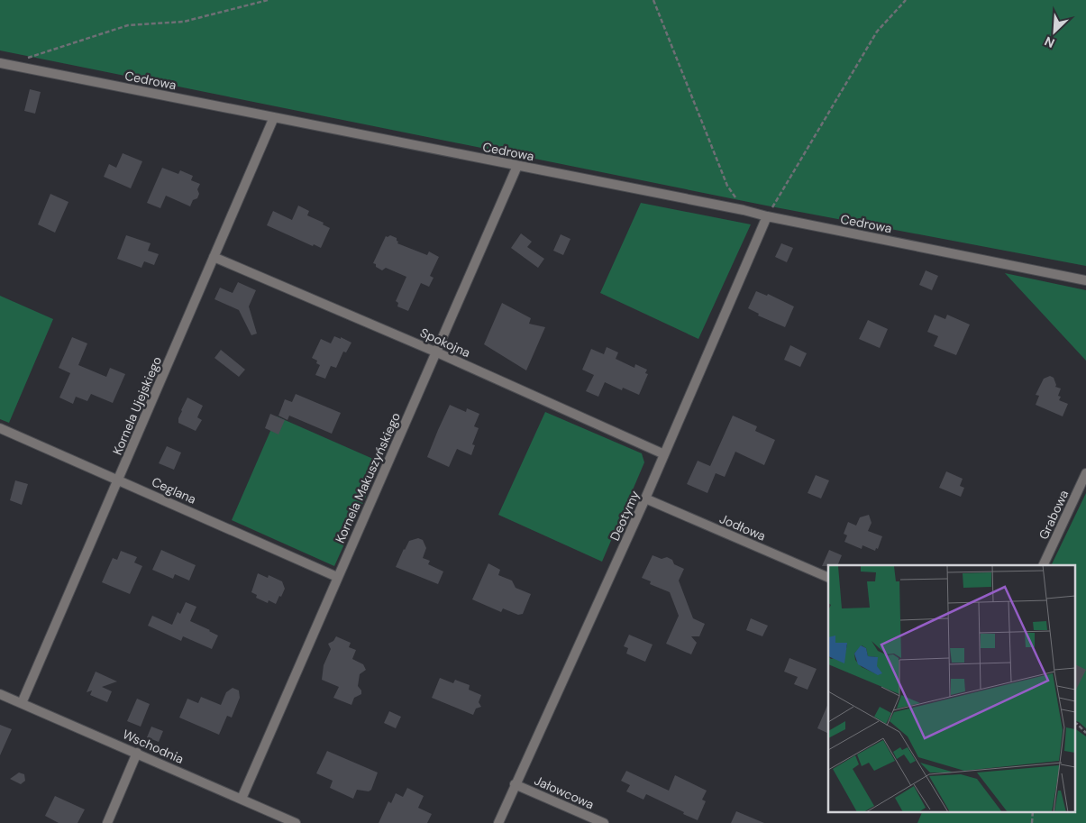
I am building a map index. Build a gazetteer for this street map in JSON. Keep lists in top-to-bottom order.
{
  "streets": {
    "street": [
      "Cedrowa",
      "Spokojna",
      "Kornela Ujejskiego",
      "Kornela Makuszyńskiego",
      "Ceglana",
      "Grabowa",
      "Deotymy",
      "Jodłowa",
      "Wschodnia",
      "Jałowcowa"
    ]
  },
  "crossings": [
    ["Cedrowa", "Kornela Ujejskiego"],
    ["Cedrowa", "Kornela Makuszyńskiego"],
    ["Cedrowa", "Deotymy"],
    ["Spokojna", "Kornela Ujejskiego"],
    ["Spokojna", "Kornela Makuszyńskiego"],
    ["Spokojna", "Deotymy"],
    ["Kornela Ujejskiego", "Ceglana"],
    ["Kornela Ujejskiego", "Wschodnia"],
    ["Kornela Makuszyńskiego", "Ceglana"],
    ["Kornela Makuszyńskiego", "Wschodnia"],
    ["Deotymy", "Jodłowa"],
    ["Deotymy", "Jałowcowa"]
  ],
  "north": "bottom left"
}
